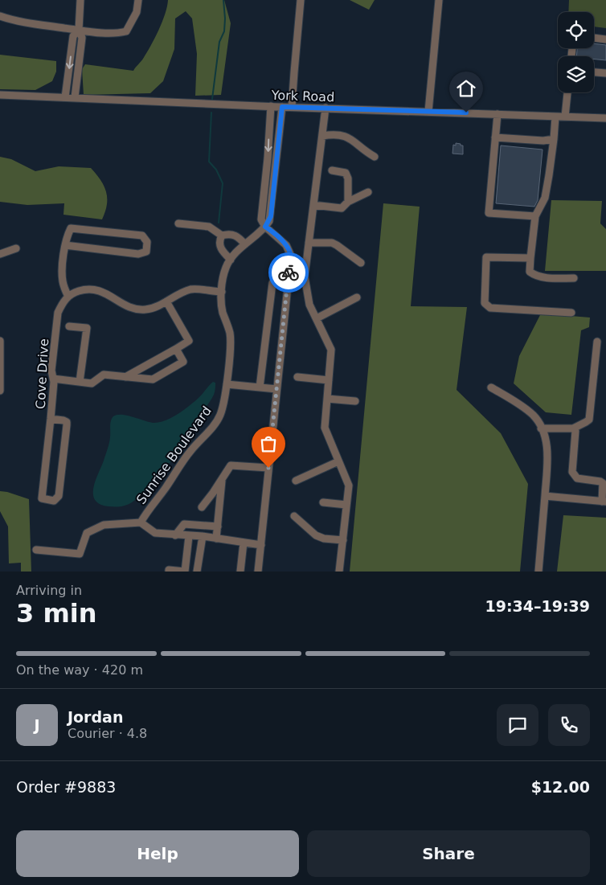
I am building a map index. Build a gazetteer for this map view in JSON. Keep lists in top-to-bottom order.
{
  "streets": {
    "street": ["York Road", "Cove Drive", "Sunrise Boulevard"]
  },
  "crossings": [
    ["York Road", "Sunrise Boulevard"]
  ],
  "page": {
    "heading": ["3 min", "Arriving in", "19:34–19:39"],
    "panel": [
      "Jordan",
      "Courier · 4.8",
      "Order #9883",
      "$12.00"
    ],
    "bar": "On the way · 420 m",
    "round": "J",
    "buttons": ["Help", "Share"]
  }
}
